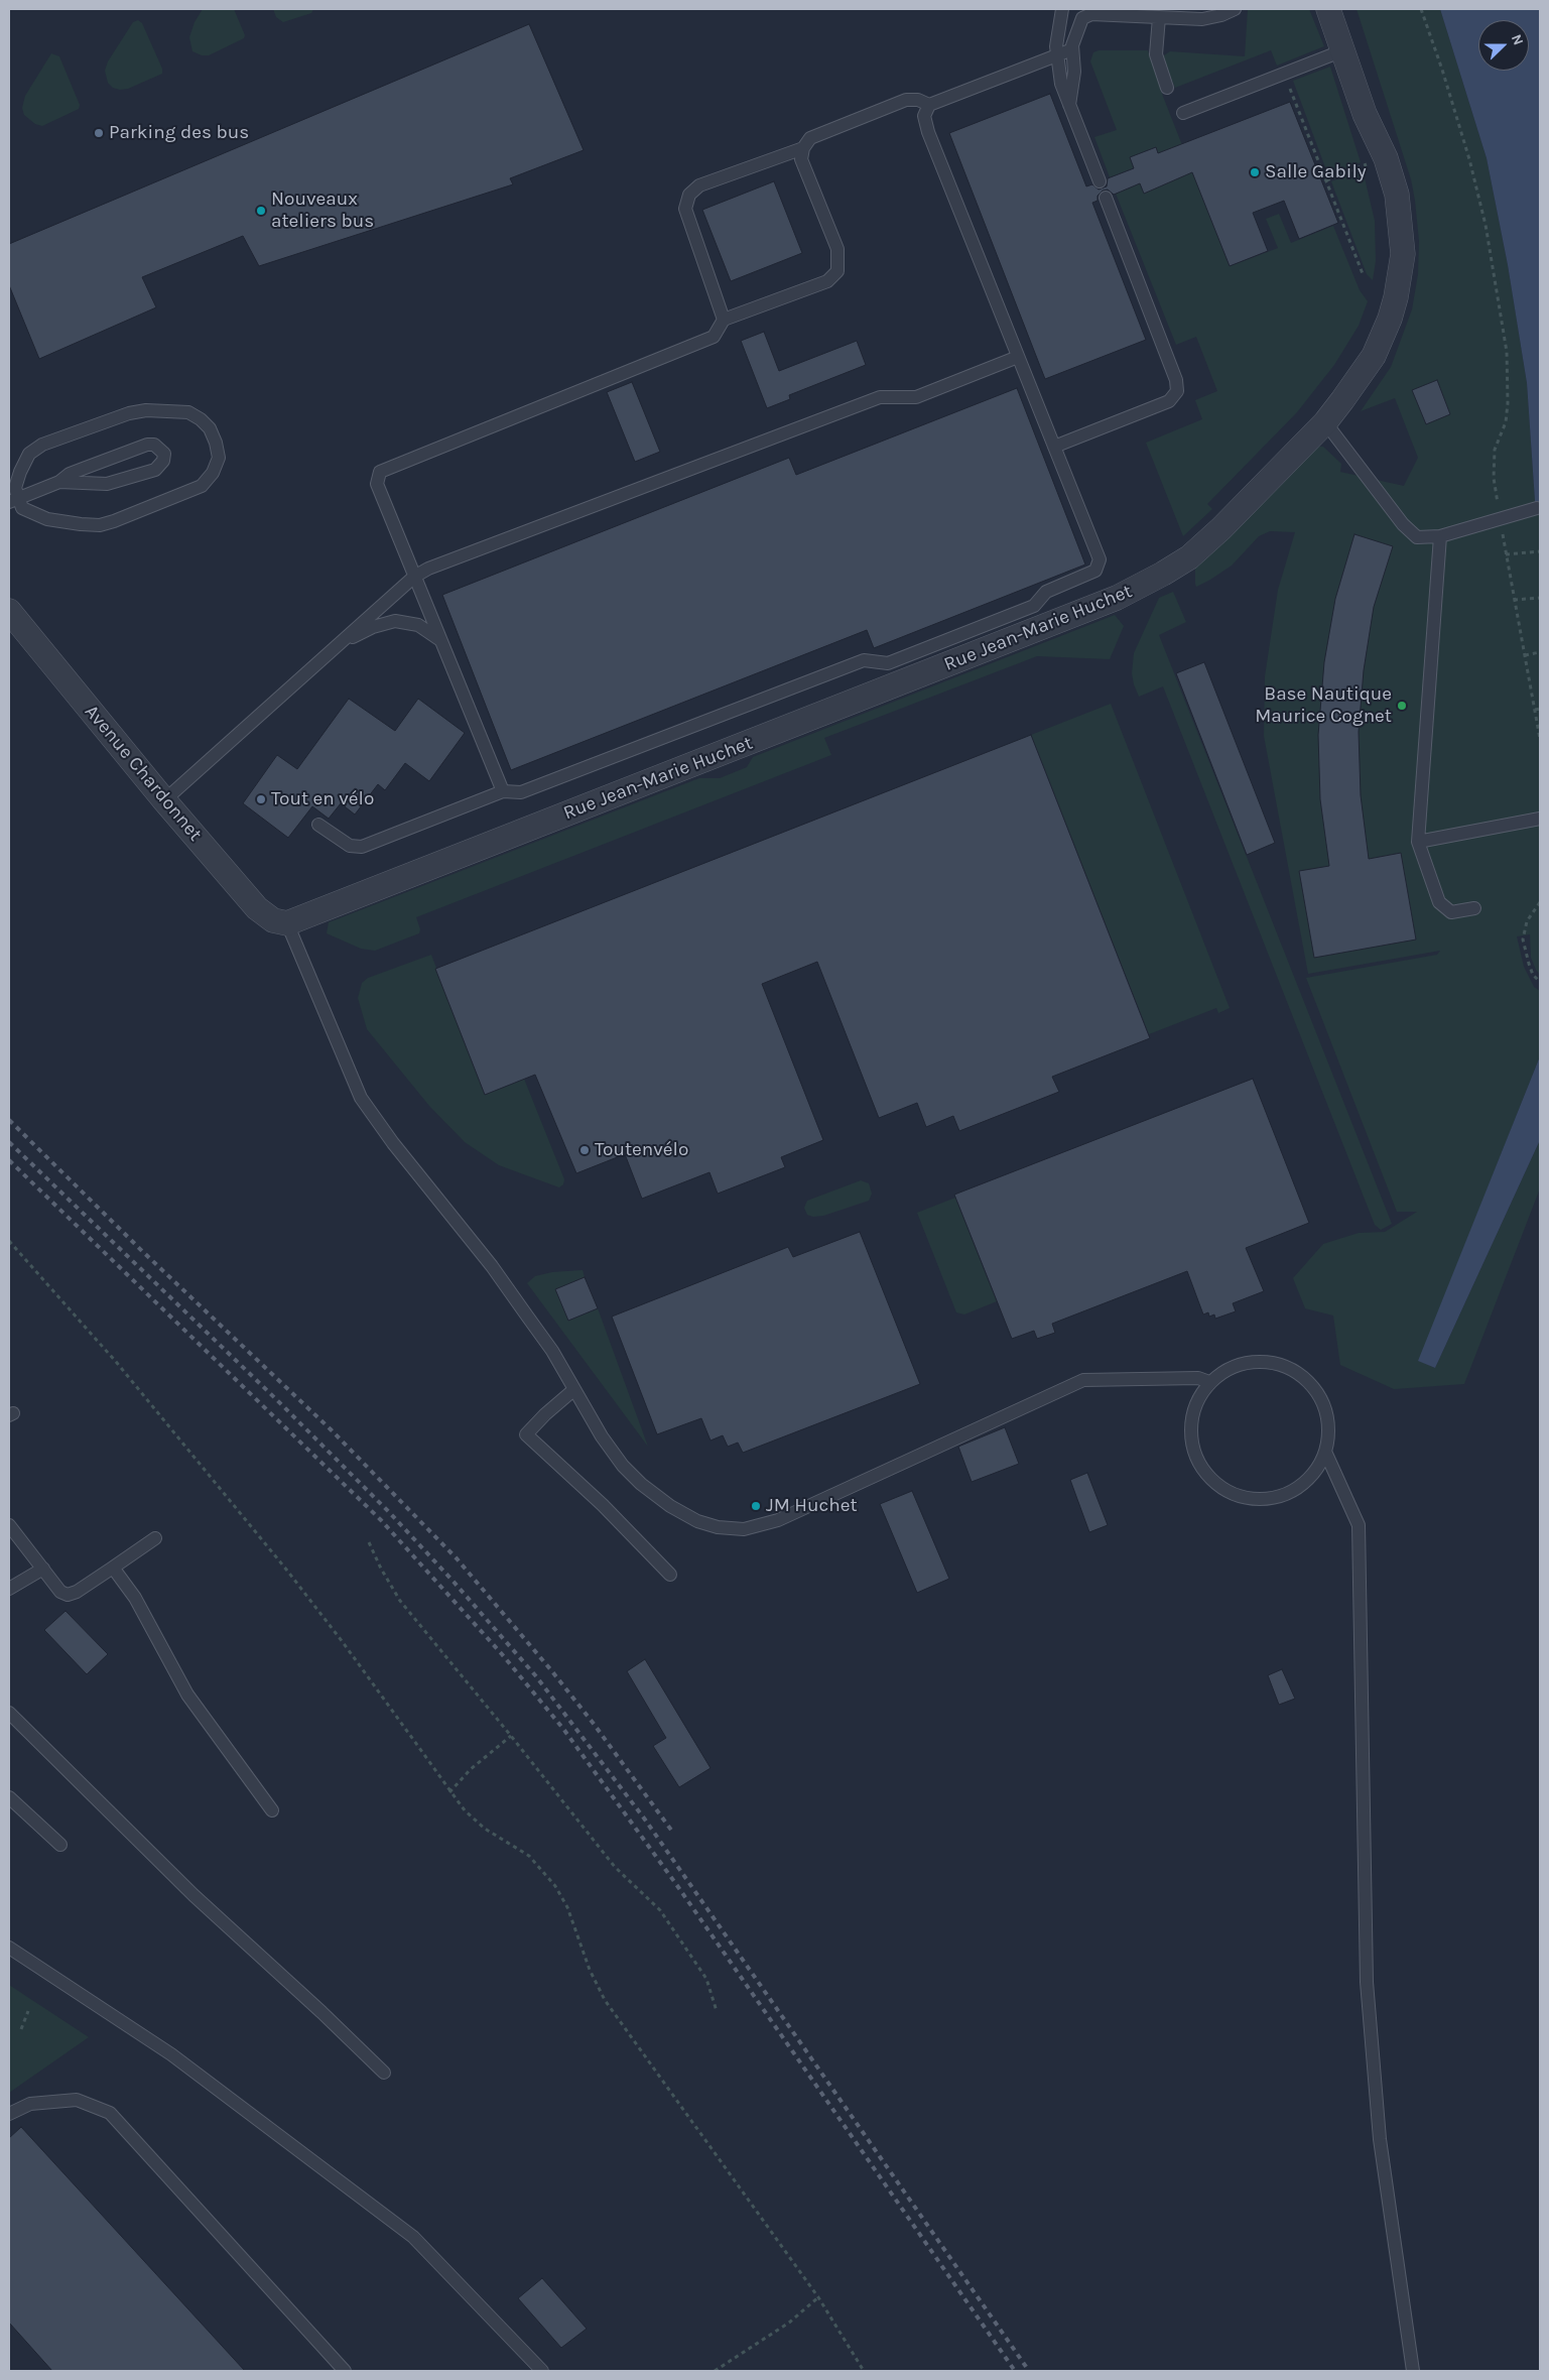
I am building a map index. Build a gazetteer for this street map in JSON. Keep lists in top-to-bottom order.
{
  "streets": {
    "street": ["Rue Jean-Marie Huchet", "Avenue Chardonnet"]
  },
  "crossings": [
    ["Rue Jean-Marie Huchet", "Avenue Chardonnet"]
  ],
  "places": [
    "Parking des bus",
    "Salle Gabily",
    "Nouveaux ateliers bus",
    "Base Nautique Maurice Cognet",
    "Tout en vélo",
    "Toutenvélo",
    "JM Huchet"
  ],
  "north": "right"
}
